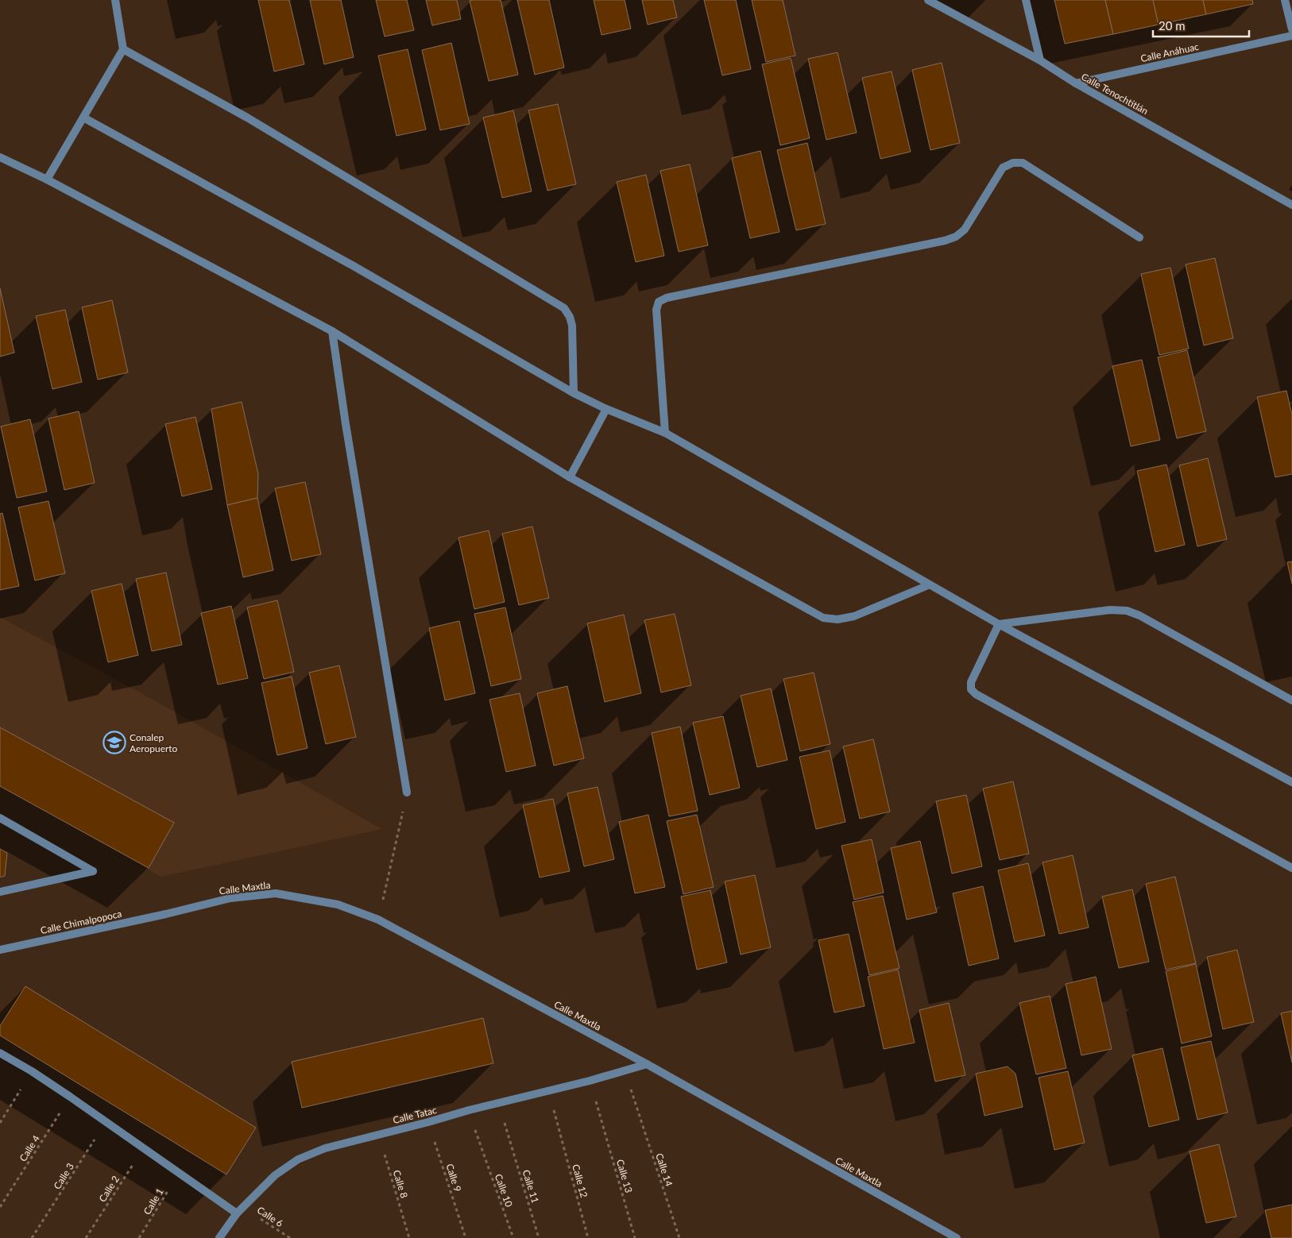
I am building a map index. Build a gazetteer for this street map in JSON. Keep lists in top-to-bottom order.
{
  "streets": {
    "street": [
      "Calle Anáhuac",
      "Calle Tenochtitlán",
      "Calle Maxtla",
      "Calle Chimalpopoca",
      "Calle Tatac"
    ],
    "path": [
      "Calle 4",
      "Calle 14",
      "Calle 3",
      "Calle 13",
      "Calle 9",
      "Calle 12",
      "Calle 8",
      "Calle 11",
      "Calle 2",
      "Calle 10",
      "Calle 1",
      "Calle 6"
    ]
  },
  "crossings": [
    ["Calle Anáhuac", "Calle Tenochtitlán"],
    ["Calle Maxtla", "Calle Chimalpopoca"],
    ["Calle Maxtla", "Calle Tatac"],
    ["Calle Tatac", "Calle 9"],
    ["Calle Tatac", "Calle 8"],
    ["Calle Tatac", "Calle 6"]
  ],
  "places": {
    "school or university": ["Conalep Aeropuerto"]
  },
  "scale_bar": "20 m"
}
